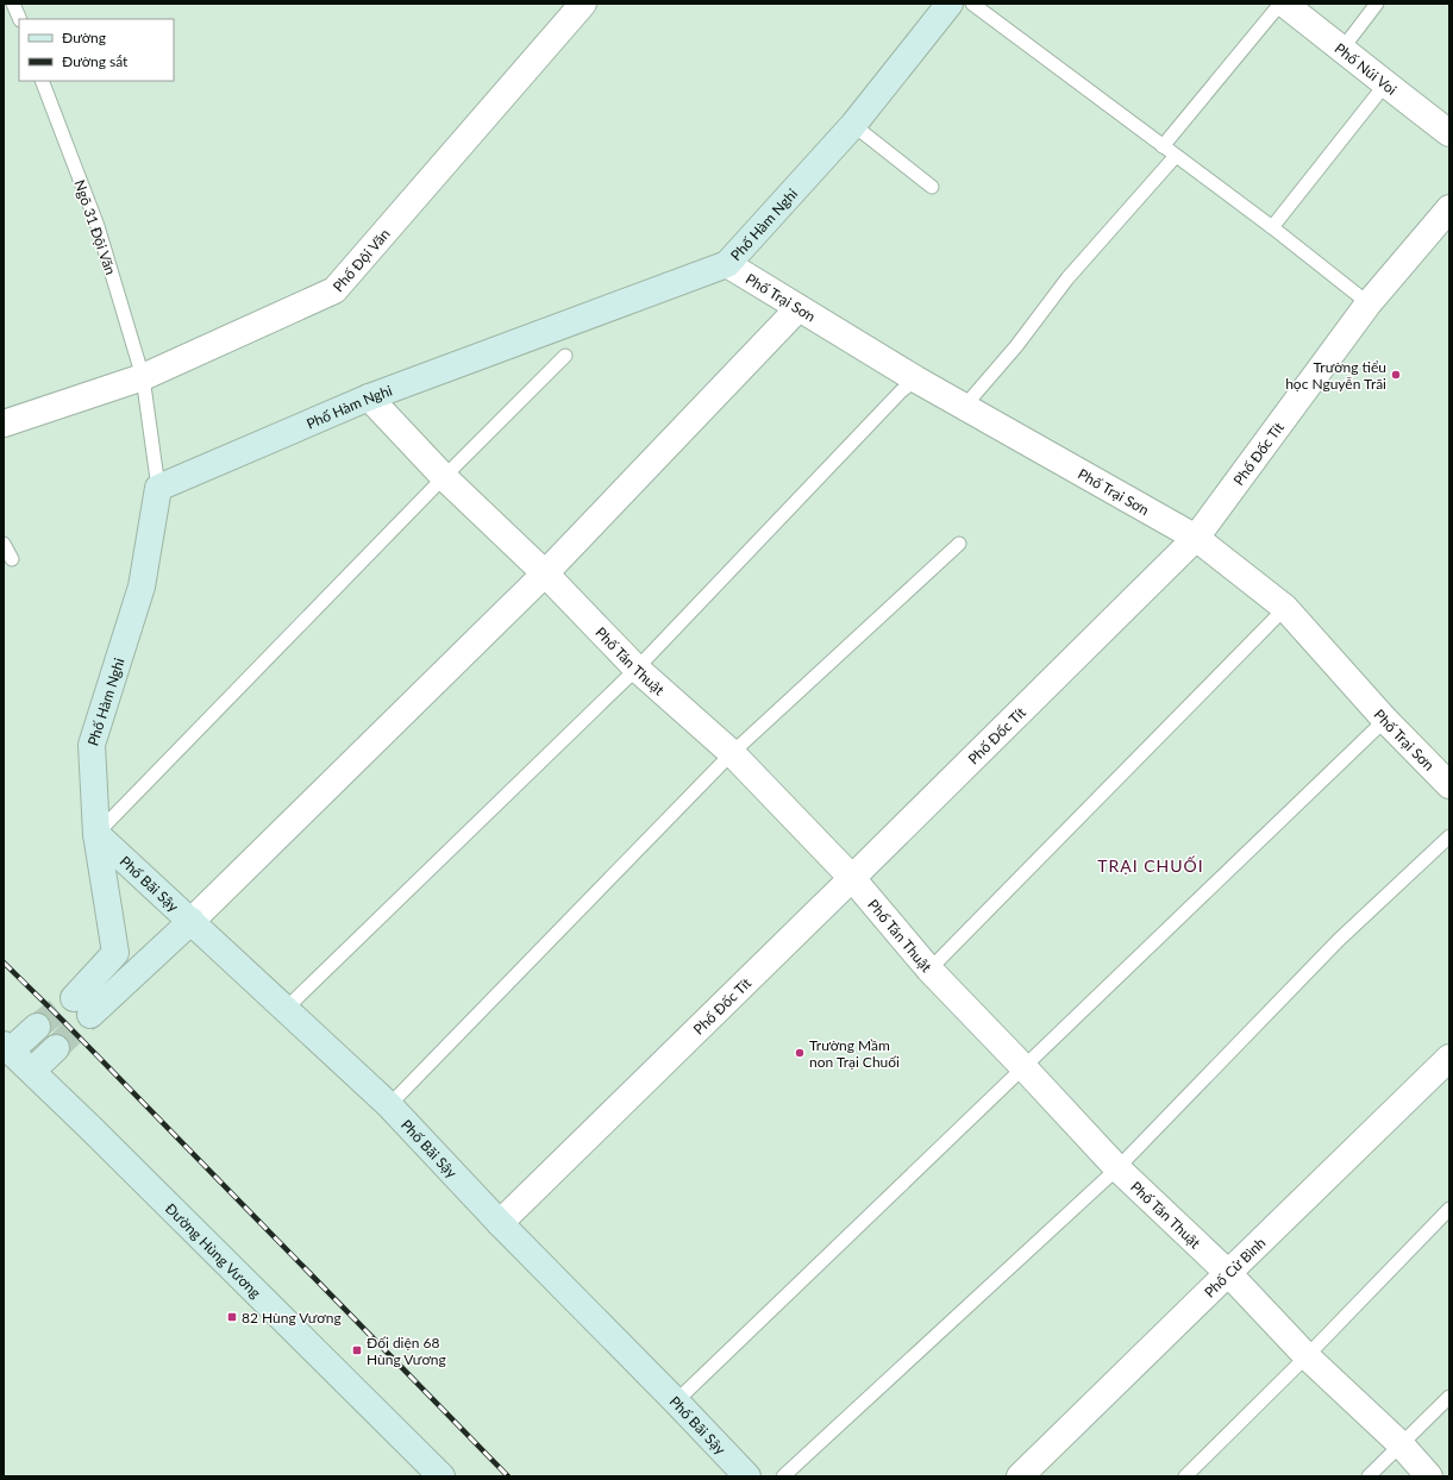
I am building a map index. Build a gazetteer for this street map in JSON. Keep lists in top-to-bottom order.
{
  "streets": {
    "street": [
      "Phố Núi Voi",
      "Phố Hàm Nghi",
      "Phố Đội Văn",
      "Phố Trại Sơn",
      "Phố Đốc Tít",
      "Phố Tán Thuật",
      "Phố Bãi Sậy",
      "Đường Hùng Vương",
      "Phố Cử Bình"
    ],
    "lane": ["Ngõ 31 Đội Văn"]
  },
  "crossings": [
    ["Phố Hàm Nghi", "Ngõ 31 Đội Văn"],
    ["Phố Hàm Nghi", "Phố Trại Sơn"],
    ["Phố Hàm Nghi", "Phố Tán Thuật"],
    ["Phố Hàm Nghi", "Phố Bãi Sậy"],
    ["Ngõ 31 Đội Văn", "Phố Đội Văn"],
    ["Phố Trại Sơn", "Phố Đốc Tít"],
    ["Phố Đốc Tít", "Phố Tán Thuật"],
    ["Phố Đốc Tít", "Phố Bãi Sậy"],
    ["Phố Tán Thuật", "Phố Cử Bình"]
  ],
  "districts": ["TRẠI CHUỐI"],
  "places": {
    "other": ["Trường tiểu học Nguyễn Trãi", "Trường Mầm non Trại Chuối"],
    "transit": ["82 Hùng Vương", "Đối diện 68 Hùng Vương"]
  },
  "legend": ["Đường", "Đường sắt"]
}
